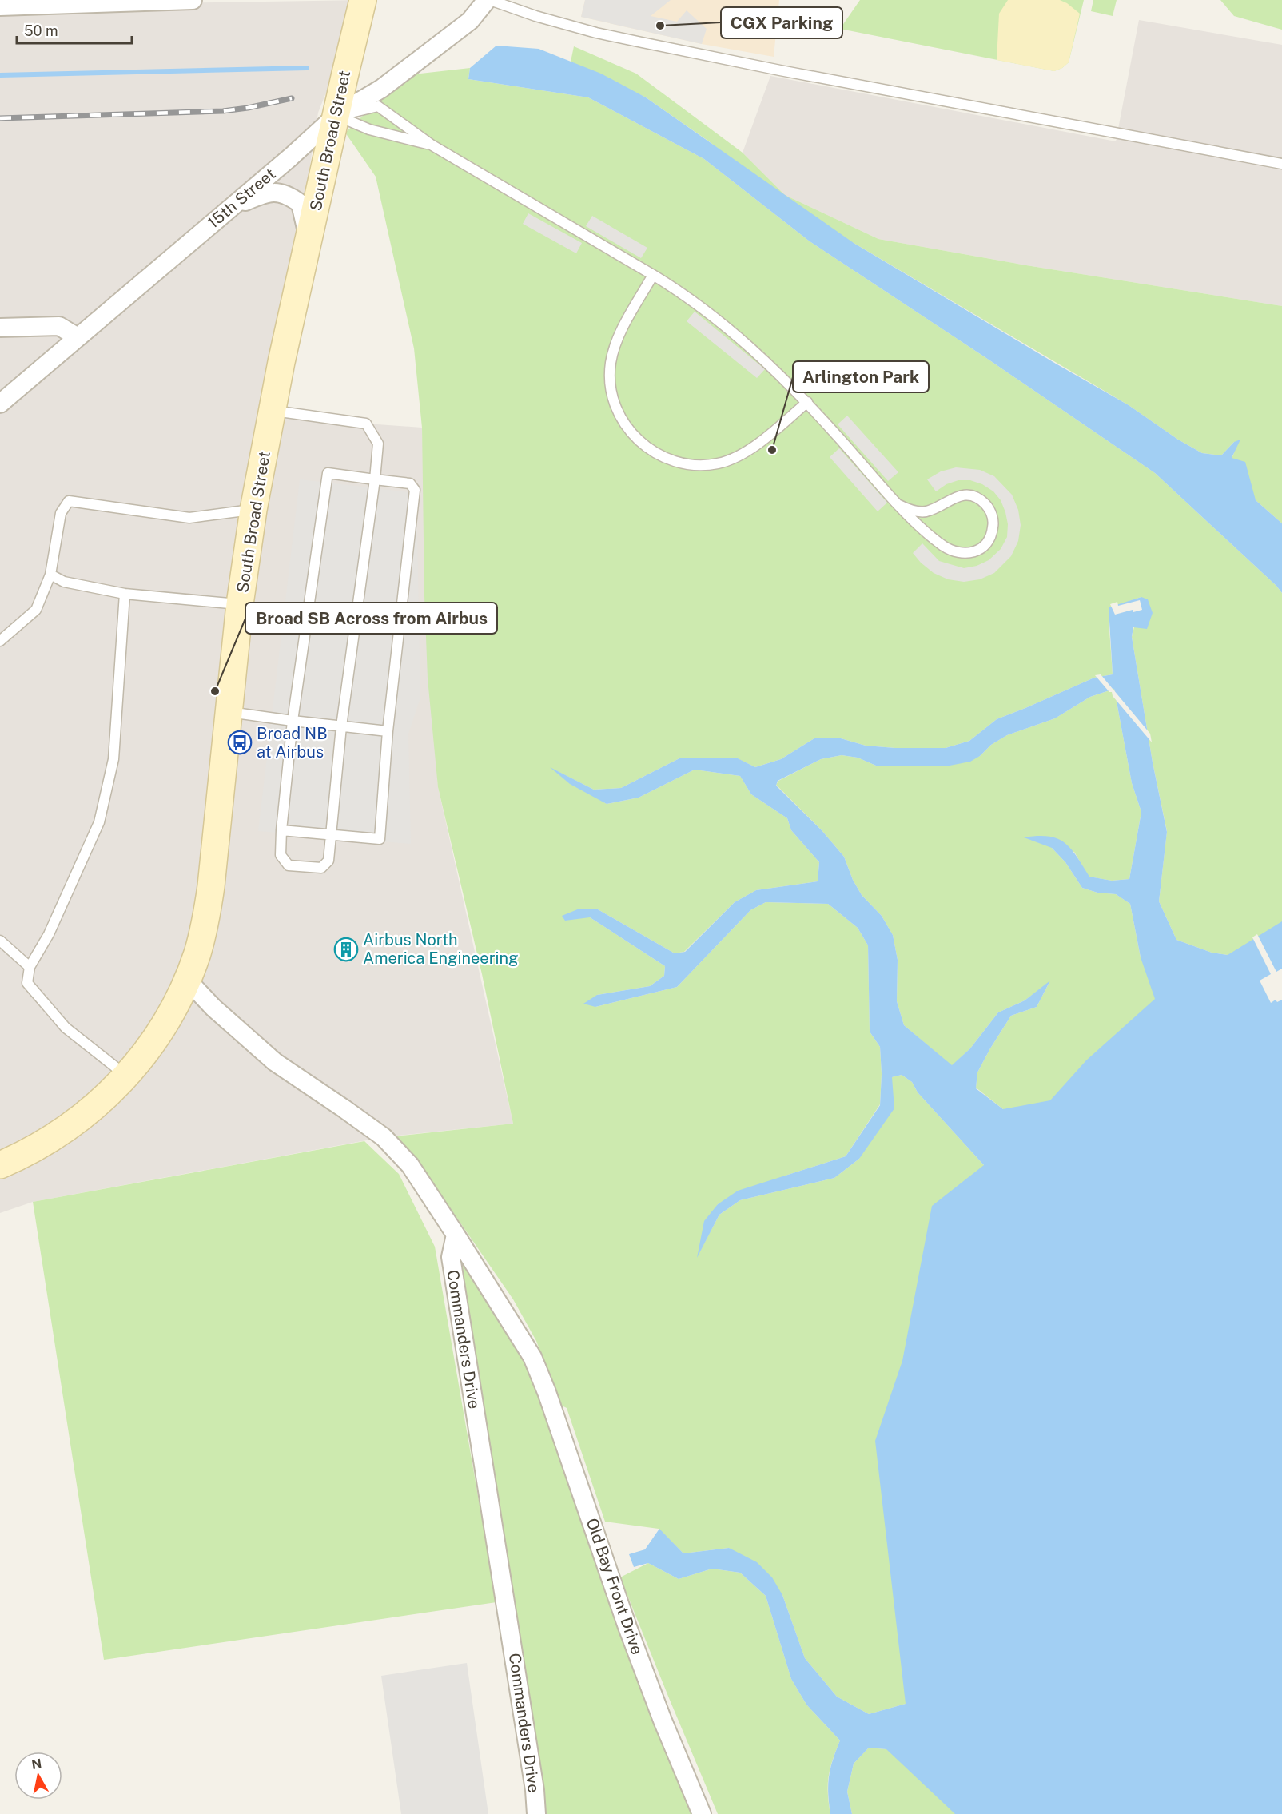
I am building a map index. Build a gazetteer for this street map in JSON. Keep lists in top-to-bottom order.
{
  "streets": {
    "street": [
      "South Broad Street",
      "15th Street",
      "Commanders Drive",
      "Old Bay Front Drive"
    ]
  },
  "crossings": [
    ["South Broad Street", "15th Street"],
    ["Commanders Drive", "Old Bay Front Drive"]
  ],
  "places": {
    "other": ["CGX Parking", "Arlington Park", "Broad SB Across from Airbus"],
    "bus stop": ["Broad NB at Airbus"],
    "building": ["Airbus North America Engineering"]
  },
  "scale_bar": "50 m",
  "north": "top"
}
